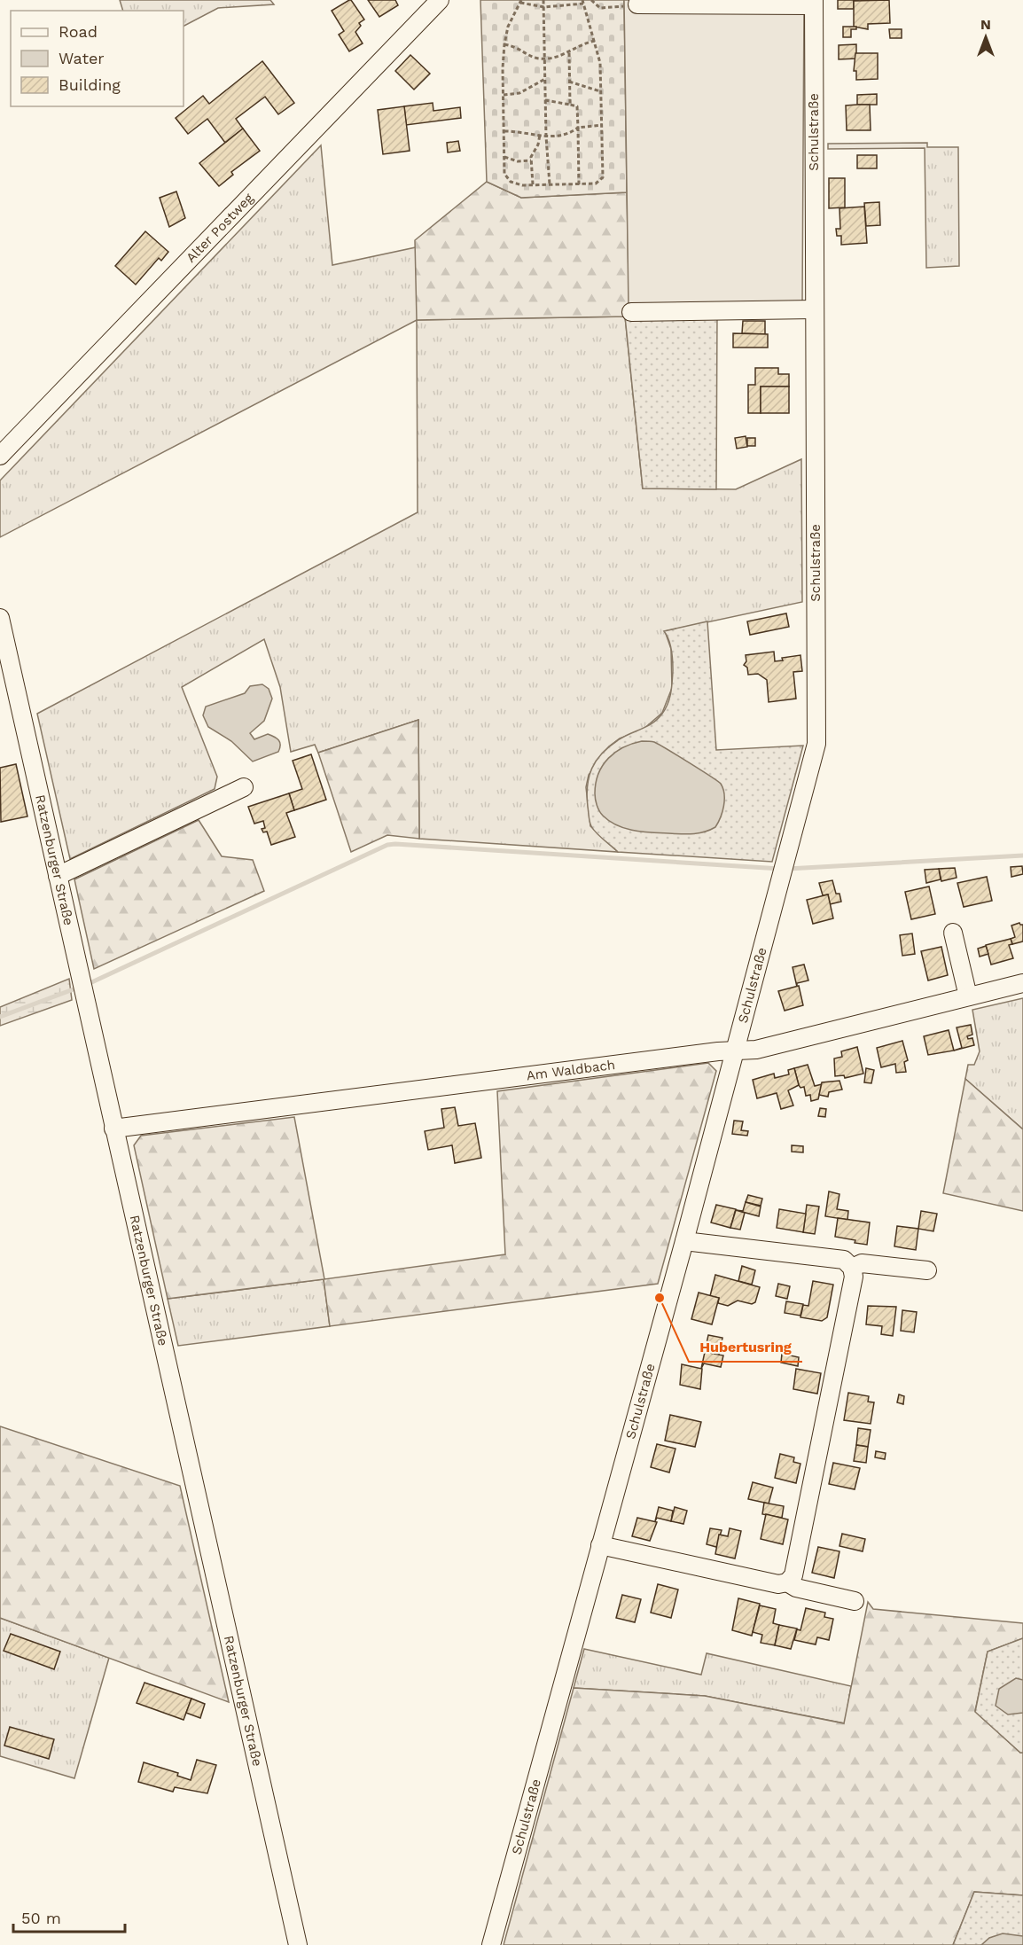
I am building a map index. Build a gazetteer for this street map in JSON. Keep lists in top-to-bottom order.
{
  "streets": {
    "street": [
      "Schulstraße",
      "Alter Postweg",
      "Ratzenburger Straße",
      "Am Waldbach"
    ]
  },
  "crossings": [
    ["Schulstraße", "Am Waldbach"],
    ["Ratzenburger Straße", "Am Waldbach"]
  ],
  "places": ["Hubertusring"],
  "legend": ["Road", "Water", "Building"],
  "scale_bar": "50 m",
  "north": "top"
}
